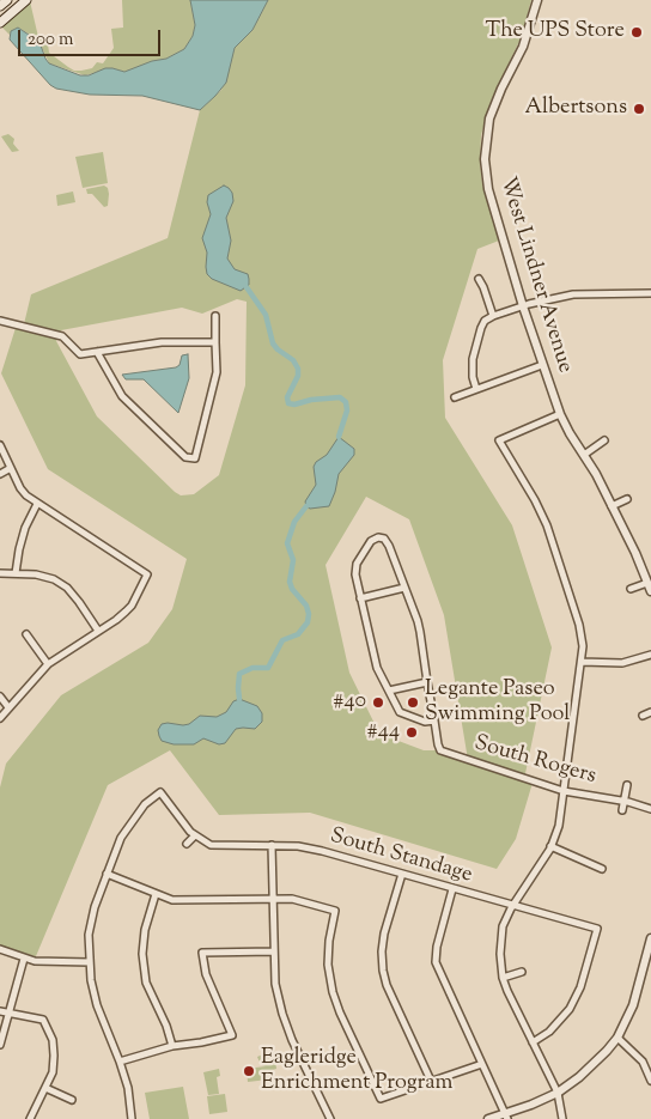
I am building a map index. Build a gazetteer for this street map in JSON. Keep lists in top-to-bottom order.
{
  "streets": {
    "street": ["West Lindner Avenue", "South Rogers", "South Standage"]
  },
  "places": [
    "The UPS Store",
    "Albertsons",
    "#40",
    "Legante Paseo Swimming Pool",
    "#44",
    "Eagleridge Enrichment Program"
  ],
  "scale_bar": "200 m"
}
